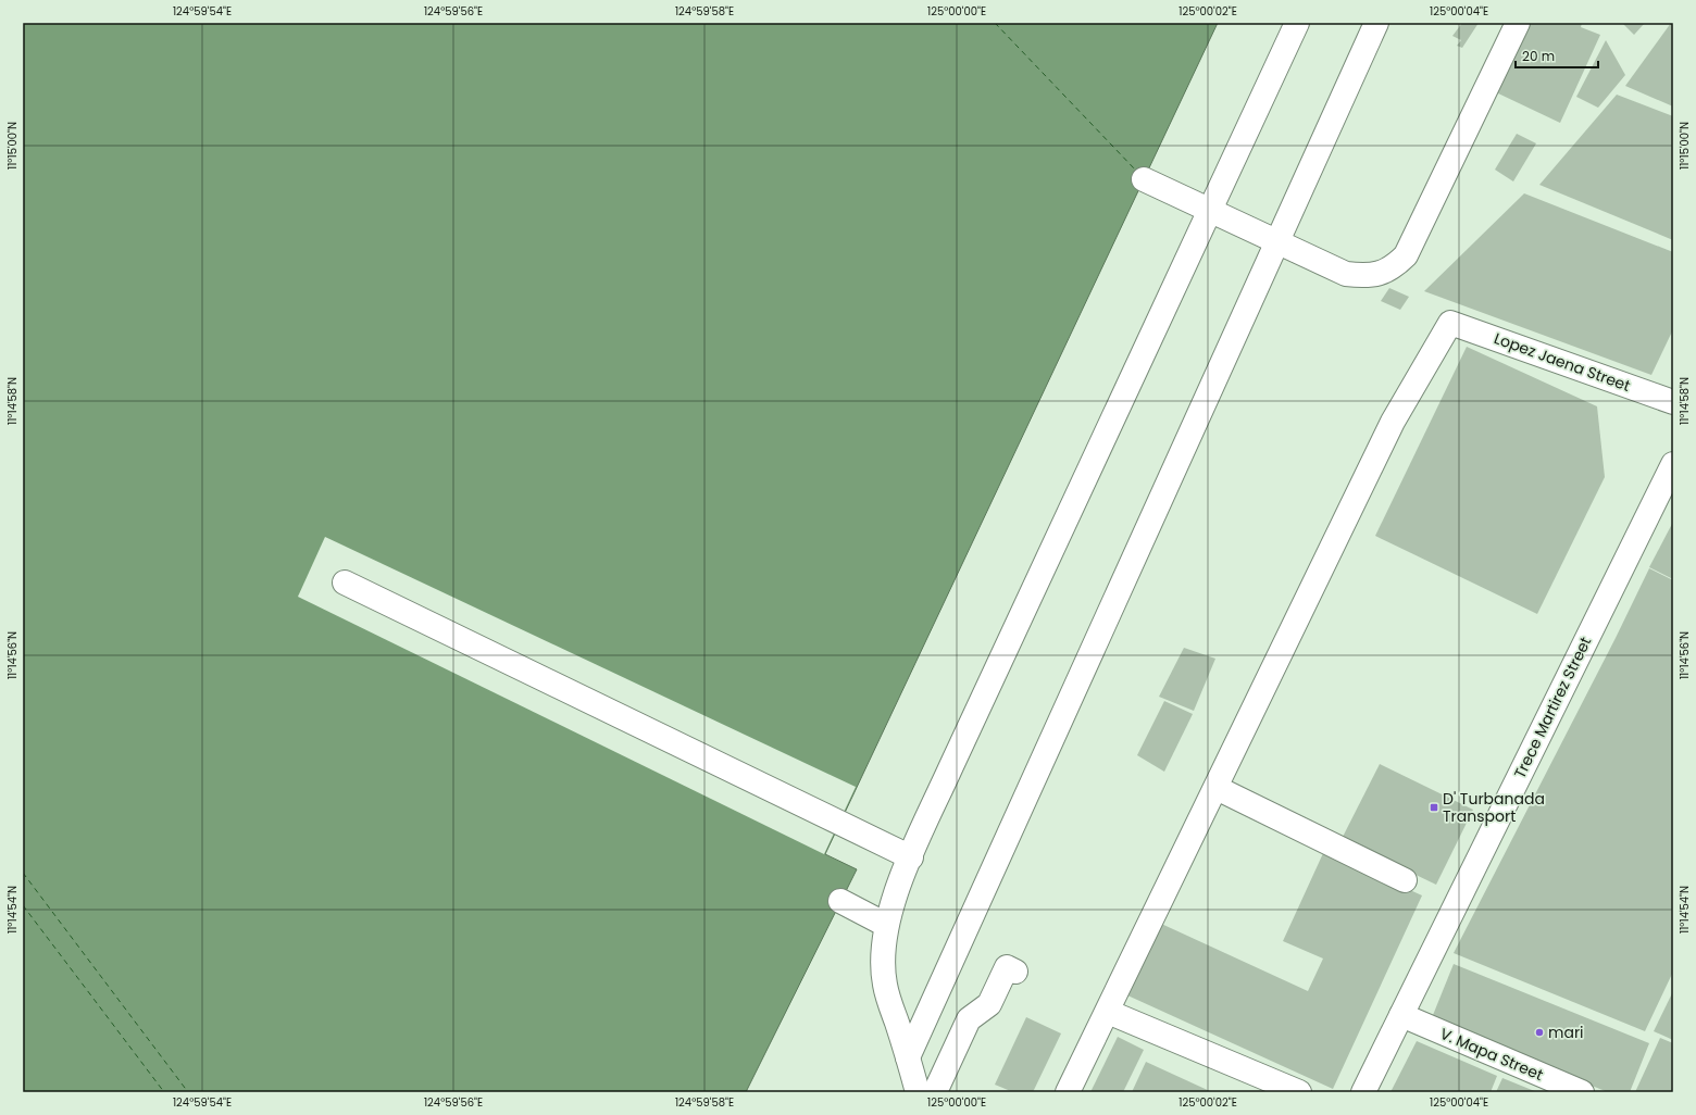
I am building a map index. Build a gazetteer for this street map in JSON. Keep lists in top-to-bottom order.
{
  "streets": {
    "street": ["Lopez Jaena Street", "Trece Martirez Street", "V. Mapa Street"]
  },
  "crossings": [
    ["Trece Martirez Street", "V. Mapa Street"]
  ],
  "places": {
    "transit": ["D' Turbanada Transport"],
    "other": ["mari"]
  },
  "scale_bar": "20 m",
  "coordinates": [
    "124°59'54\"E",
    "124°59'56\"E",
    "124°59'58\"E",
    "125°00'00\"E",
    "125°00'02\"E",
    "125°00'04\"E",
    "11°15'00\"N",
    "11°14'58\"N",
    "11°14'56\"N",
    "11°14'54\"N"
  ]
}
